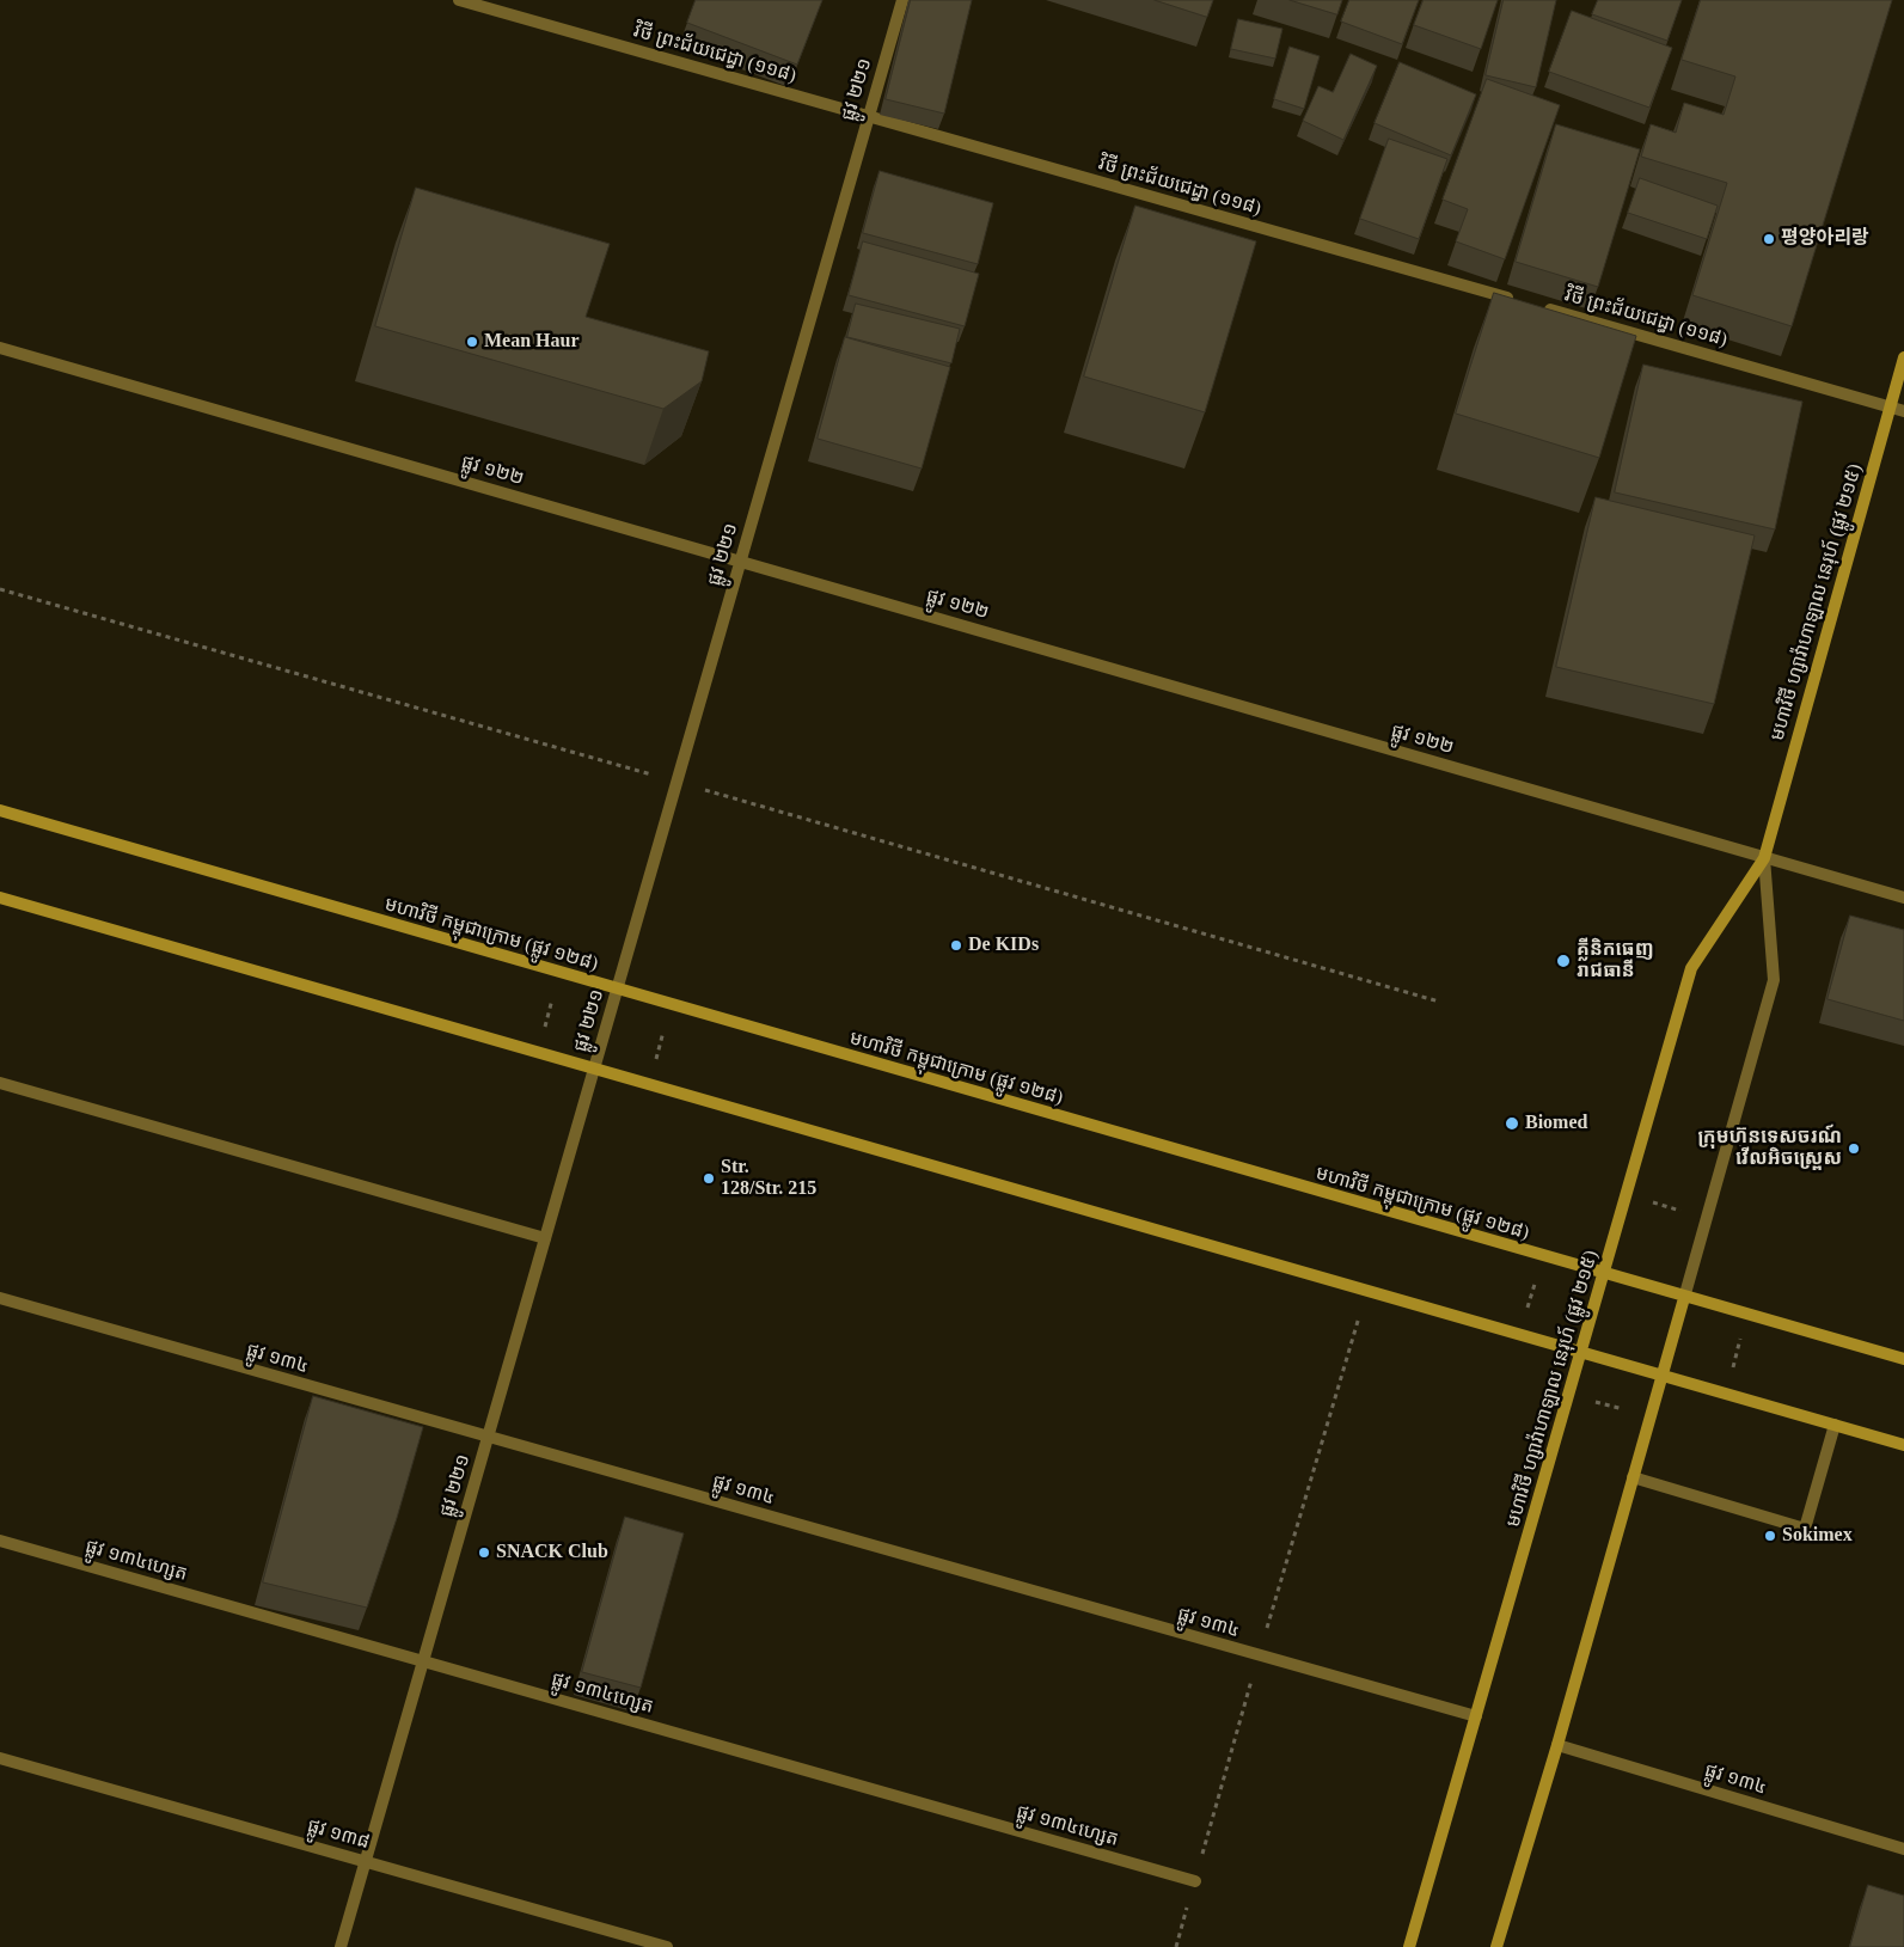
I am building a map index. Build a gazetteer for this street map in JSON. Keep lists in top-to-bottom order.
{
  "streets": {
    "main road": ["មហាវិថី ហ្សាវ៉ាហាឡាល នេរុហ៍ (ផ្លូវ ២១៥)", "មហាវិថី កម្ពុជាក្រោម (ផ្លូវ ១២៨)"],
    "street": [
      "វិថី ព្រះជ័យជេដ្ធា (១១៨)",
      "ផ្លូវ ២២១",
      "ផ្លូវ ១២២",
      "ផ្លូវ ១៣៤",
      "ផ្លូវ ១៣៤ហ្សេត",
      "ផ្លូវ ១៣៨"
    ]
  },
  "crossings": [
    ["វិថី ព្រះជ័យជេដ្ធា (១១៨)", "ផ្លូវ ២២១"],
    ["វិថី ព្រះជ័យជេដ្ធា (១១៨)", "មហាវិថី ហ្សាវ៉ាហាឡាល នេរុហ៍ (ផ្លូវ ២១៥)"],
    ["ផ្លូវ ២២១", "ផ្លូវ ១២២"],
    ["ផ្លូវ ២២១", "មហាវិថី កម្ពុជាក្រោម (ផ្លូវ ១២៨)"],
    ["ផ្លូវ ២២១", "ផ្លូវ ១៣៤"],
    ["ផ្លូវ ២២១", "ផ្លូវ ១៣៤ហ្សេត"],
    ["ផ្លូវ ២២១", "ផ្លូវ ១៣៨"],
    ["ផ្លូវ ១២២", "មហាវិថី ហ្សាវ៉ាហាឡាល នេរុហ៍ (ផ្លូវ ២១៥)"],
    ["មហាវិថី ហ្សាវ៉ាហាឡាល នេរុហ៍ (ផ្លូវ ២១៥)", "មហាវិថី កម្ពុជាក្រោម (ផ្លូវ ១២៨)"],
    ["មហាវិថី ហ្សាវ៉ាហាឡាល នេរុហ៍ (ផ្លូវ ២១៥)", "ផ្លូវ ១៣៤"]
  ],
  "places": [
    "평양아리랑",
    "Mean Haur",
    "De KIDs",
    "គ្លីនិកធ្មេញ រាជធានី",
    "Biomed",
    "ក្រុមហ៊ុនទេសចរណ៍ វើលអិចស្រ្ពេស",
    "Str. 128/Str. 215",
    "Sokimex",
    "SNACK Club"
  ]
}
